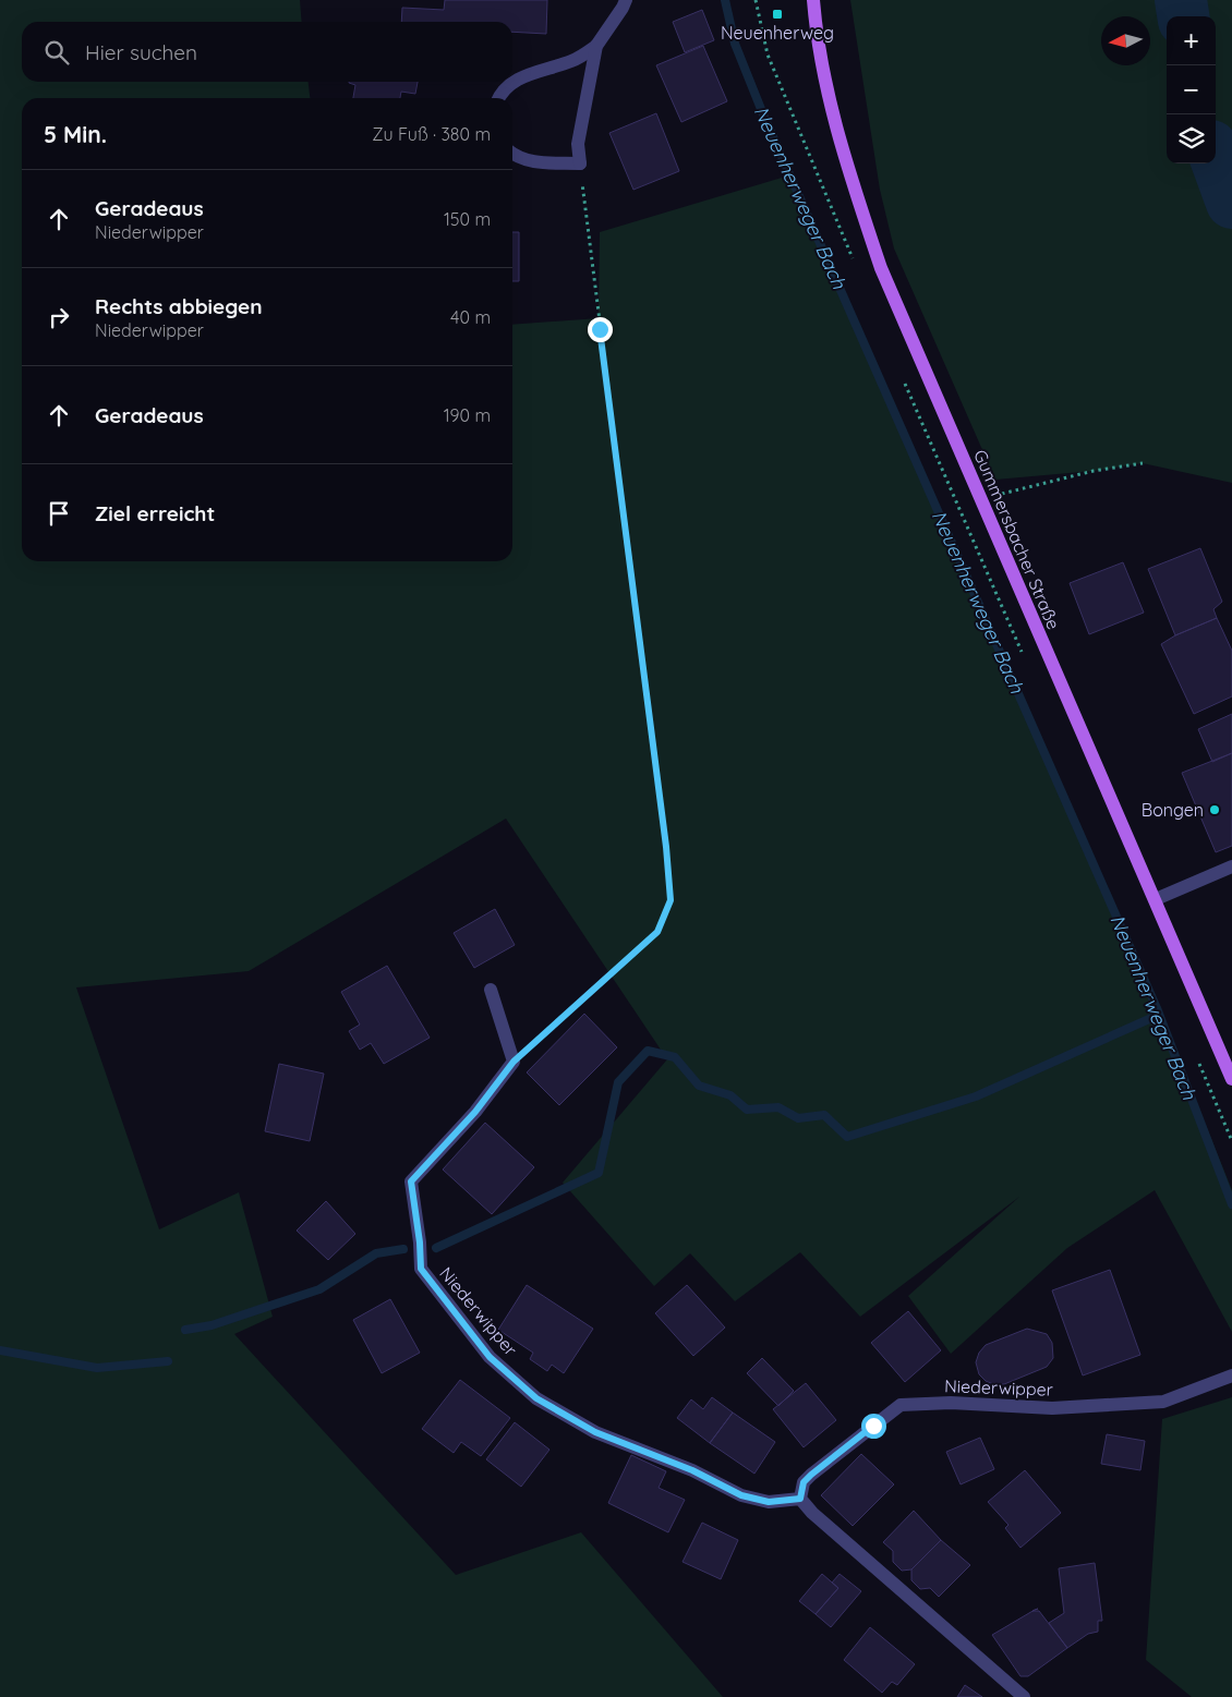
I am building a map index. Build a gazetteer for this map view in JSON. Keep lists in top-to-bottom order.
{
  "streets": {
    "main road": ["Gummersbacher Straße"],
    "street": ["Niederwipper"]
  },
  "water": ["Neuenherweger Bach"],
  "places": {
    "transit": ["Neuenherweg"],
    "other": ["Bongen"]
  },
  "north": "left",
  "page": {
    "map_buttons": ["+", "−"],
    "search": "Hier suchen",
    "heading": ["5 Min.", "Zu Fuß · 380 m"],
    "list": [
      ["Geradeaus", "Niederwipper", "150 m"],
      ["Rechts abbiegen", "Niederwipper", "40 m"],
      ["Geradeaus", "190 m"],
      "Ziel erreicht"
    ]
  }
}
